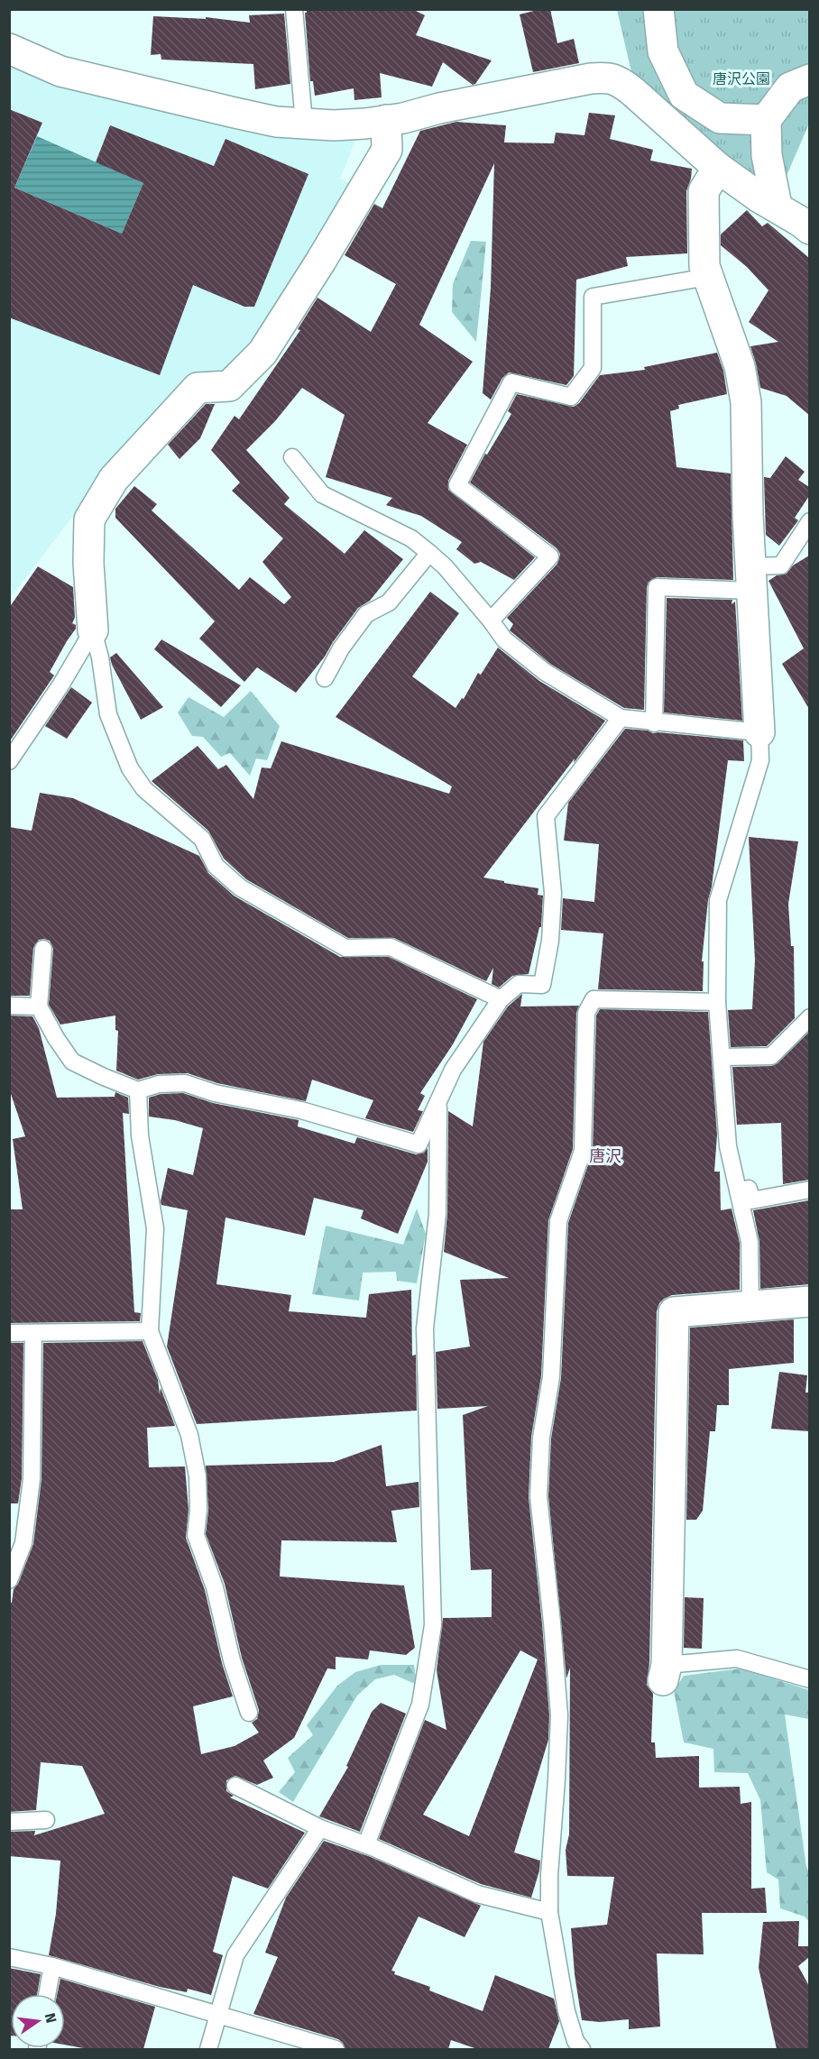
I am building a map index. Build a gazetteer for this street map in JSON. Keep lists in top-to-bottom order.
{
  "districts": ["唐沢"],
  "parks": ["唐沢公園"],
  "north": "right"
}
